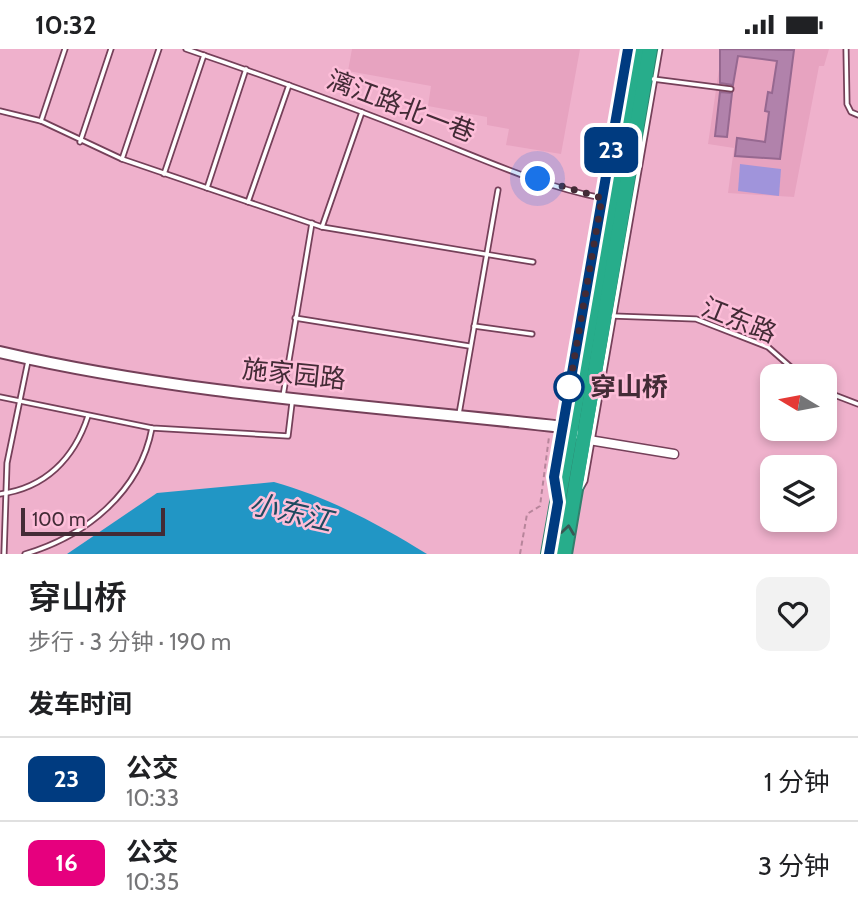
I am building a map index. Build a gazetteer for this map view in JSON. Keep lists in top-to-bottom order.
{
  "streets": {
    "street": ["施家园路"],
    "lane": ["漓江路北一巷", "江东路"]
  },
  "water": ["小东江"],
  "places": ["穿山桥"],
  "lines": ["bus line 23"],
  "scale_bar": "100 m",
  "north": "left",
  "page": {
    "status": "10:32",
    "on_map": "23",
    "scale": "100 m",
    "heading": [
      ["穿山桥", "步行 · 3 分钟 · 190 m"],
      "发车时间"
    ],
    "list": [
      {
        "mark": "23",
        "name": "公交",
        "note": "10:33",
        "value": "1 分钟"
      },
      {
        "mark": "16",
        "name": "公交",
        "note": "10:35",
        "value": "3 分钟"
      }
    ]
  }
}
